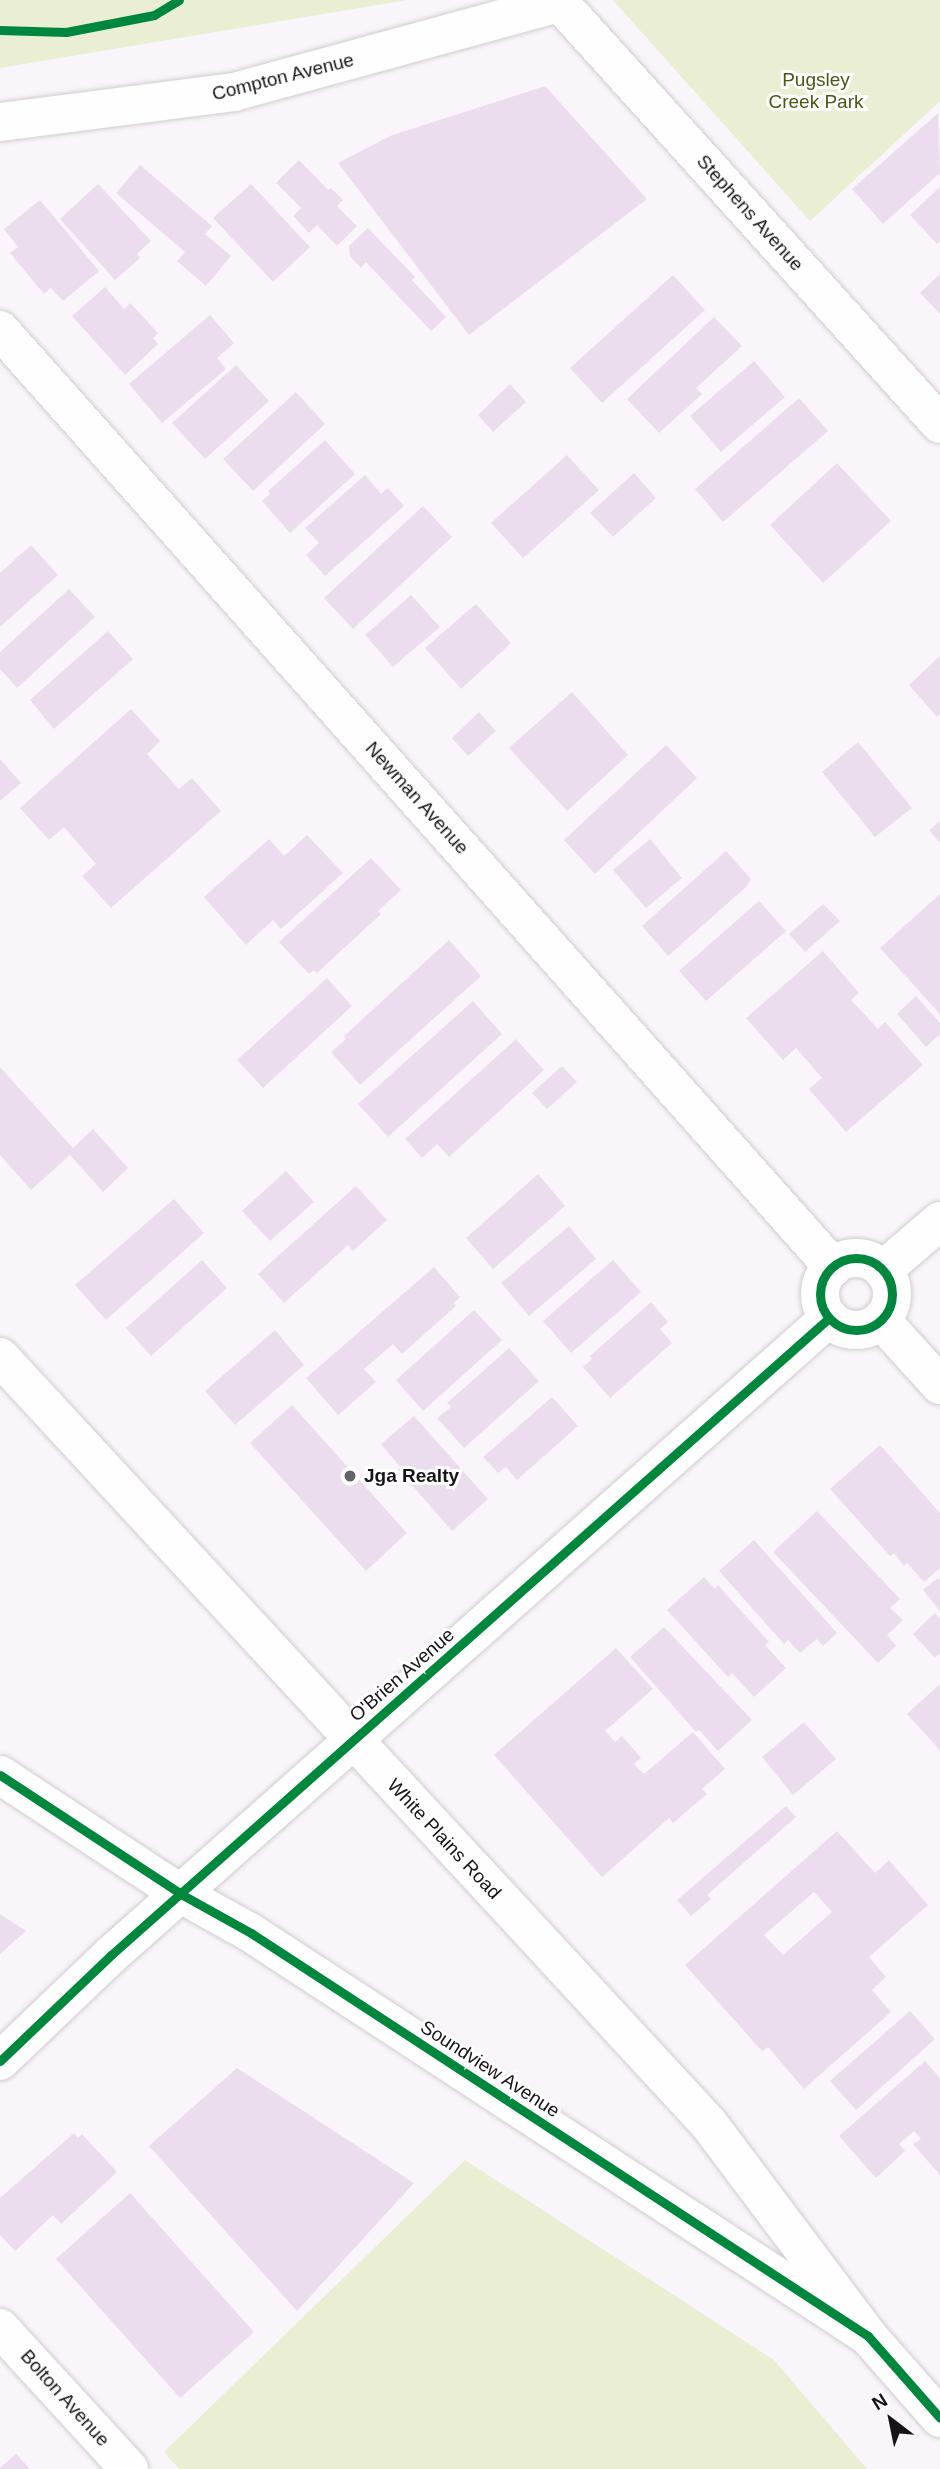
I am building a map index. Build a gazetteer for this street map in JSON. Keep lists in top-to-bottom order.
{
  "streets": {
    "street": [
      "Compton Avenue",
      "Stephens Avenue",
      "Newman Avenue",
      "O'Brien Avenue",
      "White Plains Road",
      "Soundview Avenue",
      "Bolton Avenue"
    ]
  },
  "crossings": [
    ["Compton Avenue", "Stephens Avenue"],
    ["Newman Avenue", "O'Brien Avenue"],
    ["O'Brien Avenue", "White Plains Road"],
    ["O'Brien Avenue", "Soundview Avenue"],
    ["White Plains Road", "Soundview Avenue"]
  ],
  "parks": ["Pugsley Creek Park"],
  "places": ["Jga Realty"],
  "north": "top left"
}
